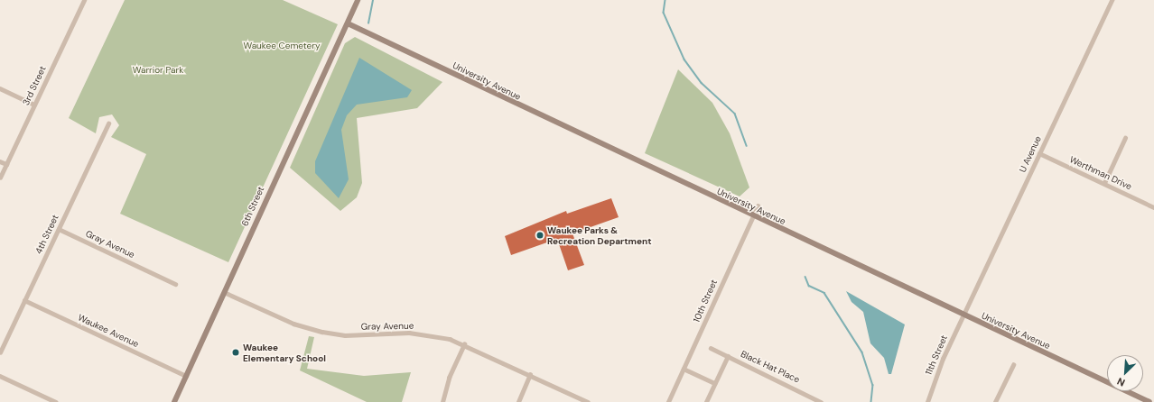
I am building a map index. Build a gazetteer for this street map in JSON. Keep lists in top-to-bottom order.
{
  "streets": {
    "street": [
      "University Avenue",
      "3rd Street",
      "U Avenue",
      "Werthman Drive",
      "6th Street",
      "4th Street",
      "Gray Avenue",
      "10th Street",
      "Waukee Avenue",
      "11th Street",
      "Black Hat Place"
    ]
  },
  "crossings": [
    ["University Avenue", "U Avenue"],
    ["University Avenue", "6th Street"],
    ["University Avenue", "10th Street"],
    ["University Avenue", "11th Street"],
    ["U Avenue", "Werthman Drive"],
    ["U Avenue", "11th Street"],
    ["6th Street", "Gray Avenue"],
    ["6th Street", "Waukee Avenue"],
    ["4th Street", "Gray Avenue"],
    ["4th Street", "Waukee Avenue"]
  ],
  "parks": ["Waukee Cemetery", "Warrior Park"],
  "places": ["Waukee Parks & Recreation Department", "Waukee Elementary School"],
  "north": "bottom left"
}
